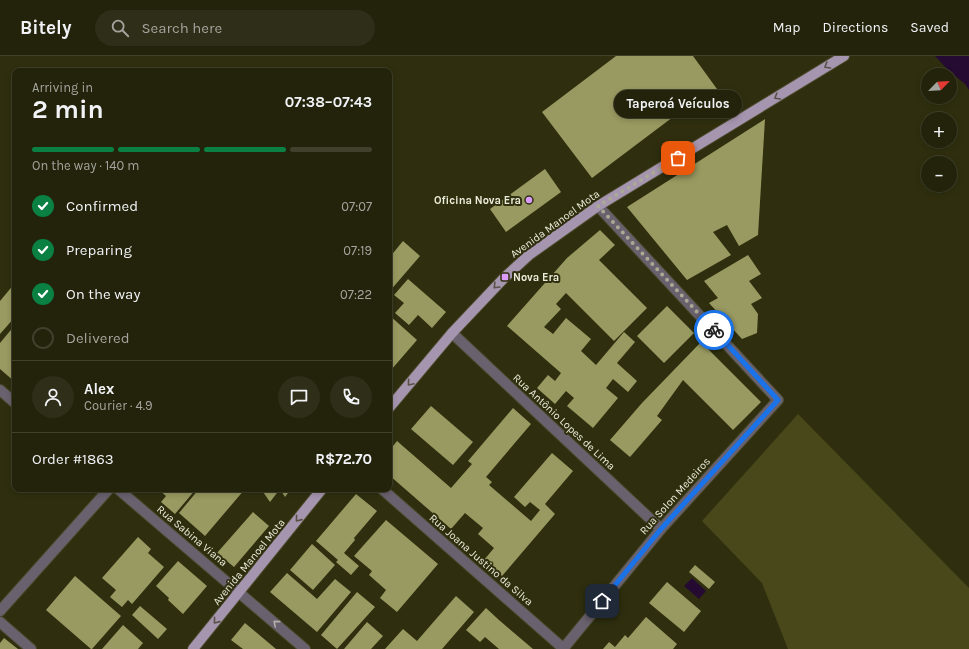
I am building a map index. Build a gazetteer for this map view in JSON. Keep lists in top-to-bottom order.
{
  "streets": {
    "main road": ["Avenida Manoel Mota"],
    "street": [
      "Rua Antônio Lopes de Lima",
      "Rua Solon Medeiros",
      "Rua Sabina Viana",
      "Rua Joana Justino da Silva"
    ]
  },
  "crossings": [
    ["Avenida Manoel Mota", "Rua Antônio Lopes de Lima"],
    ["Avenida Manoel Mota", "Rua Solon Medeiros"],
    ["Avenida Manoel Mota", "Rua Sabina Viana"],
    ["Rua Antônio Lopes de Lima", "Rua Solon Medeiros"],
    ["Rua Solon Medeiros", "Rua Joana Justino da Silva"]
  ],
  "one_way": ["Avenida Manoel Mota", "Rua Sabina Viana"],
  "places": {
    "other": ["Taperoá Veículos", "Oficina Nova Era"],
    "transit": ["Nova Era"]
  },
  "north": "top right",
  "page": {
    "header": "Bitely",
    "search": "Search here",
    "nav": ["Map", "Directions", "Saved"],
    "map_buttons": ["+", "−"],
    "heading": ["2 min", "Arriving in", "07:38–07:43"],
    "panel": [
      "Alex",
      "Courier · 4.9",
      "Order #1863",
      "R$72.70"
    ],
    "bubble": "Taperoá Veículos",
    "bar": "On the way · 140 m",
    "list": [
      ["Confirmed", "07:07"],
      ["Preparing", "07:19"],
      ["On the way", "07:22"],
      "Delivered"
    ]
  }
}
